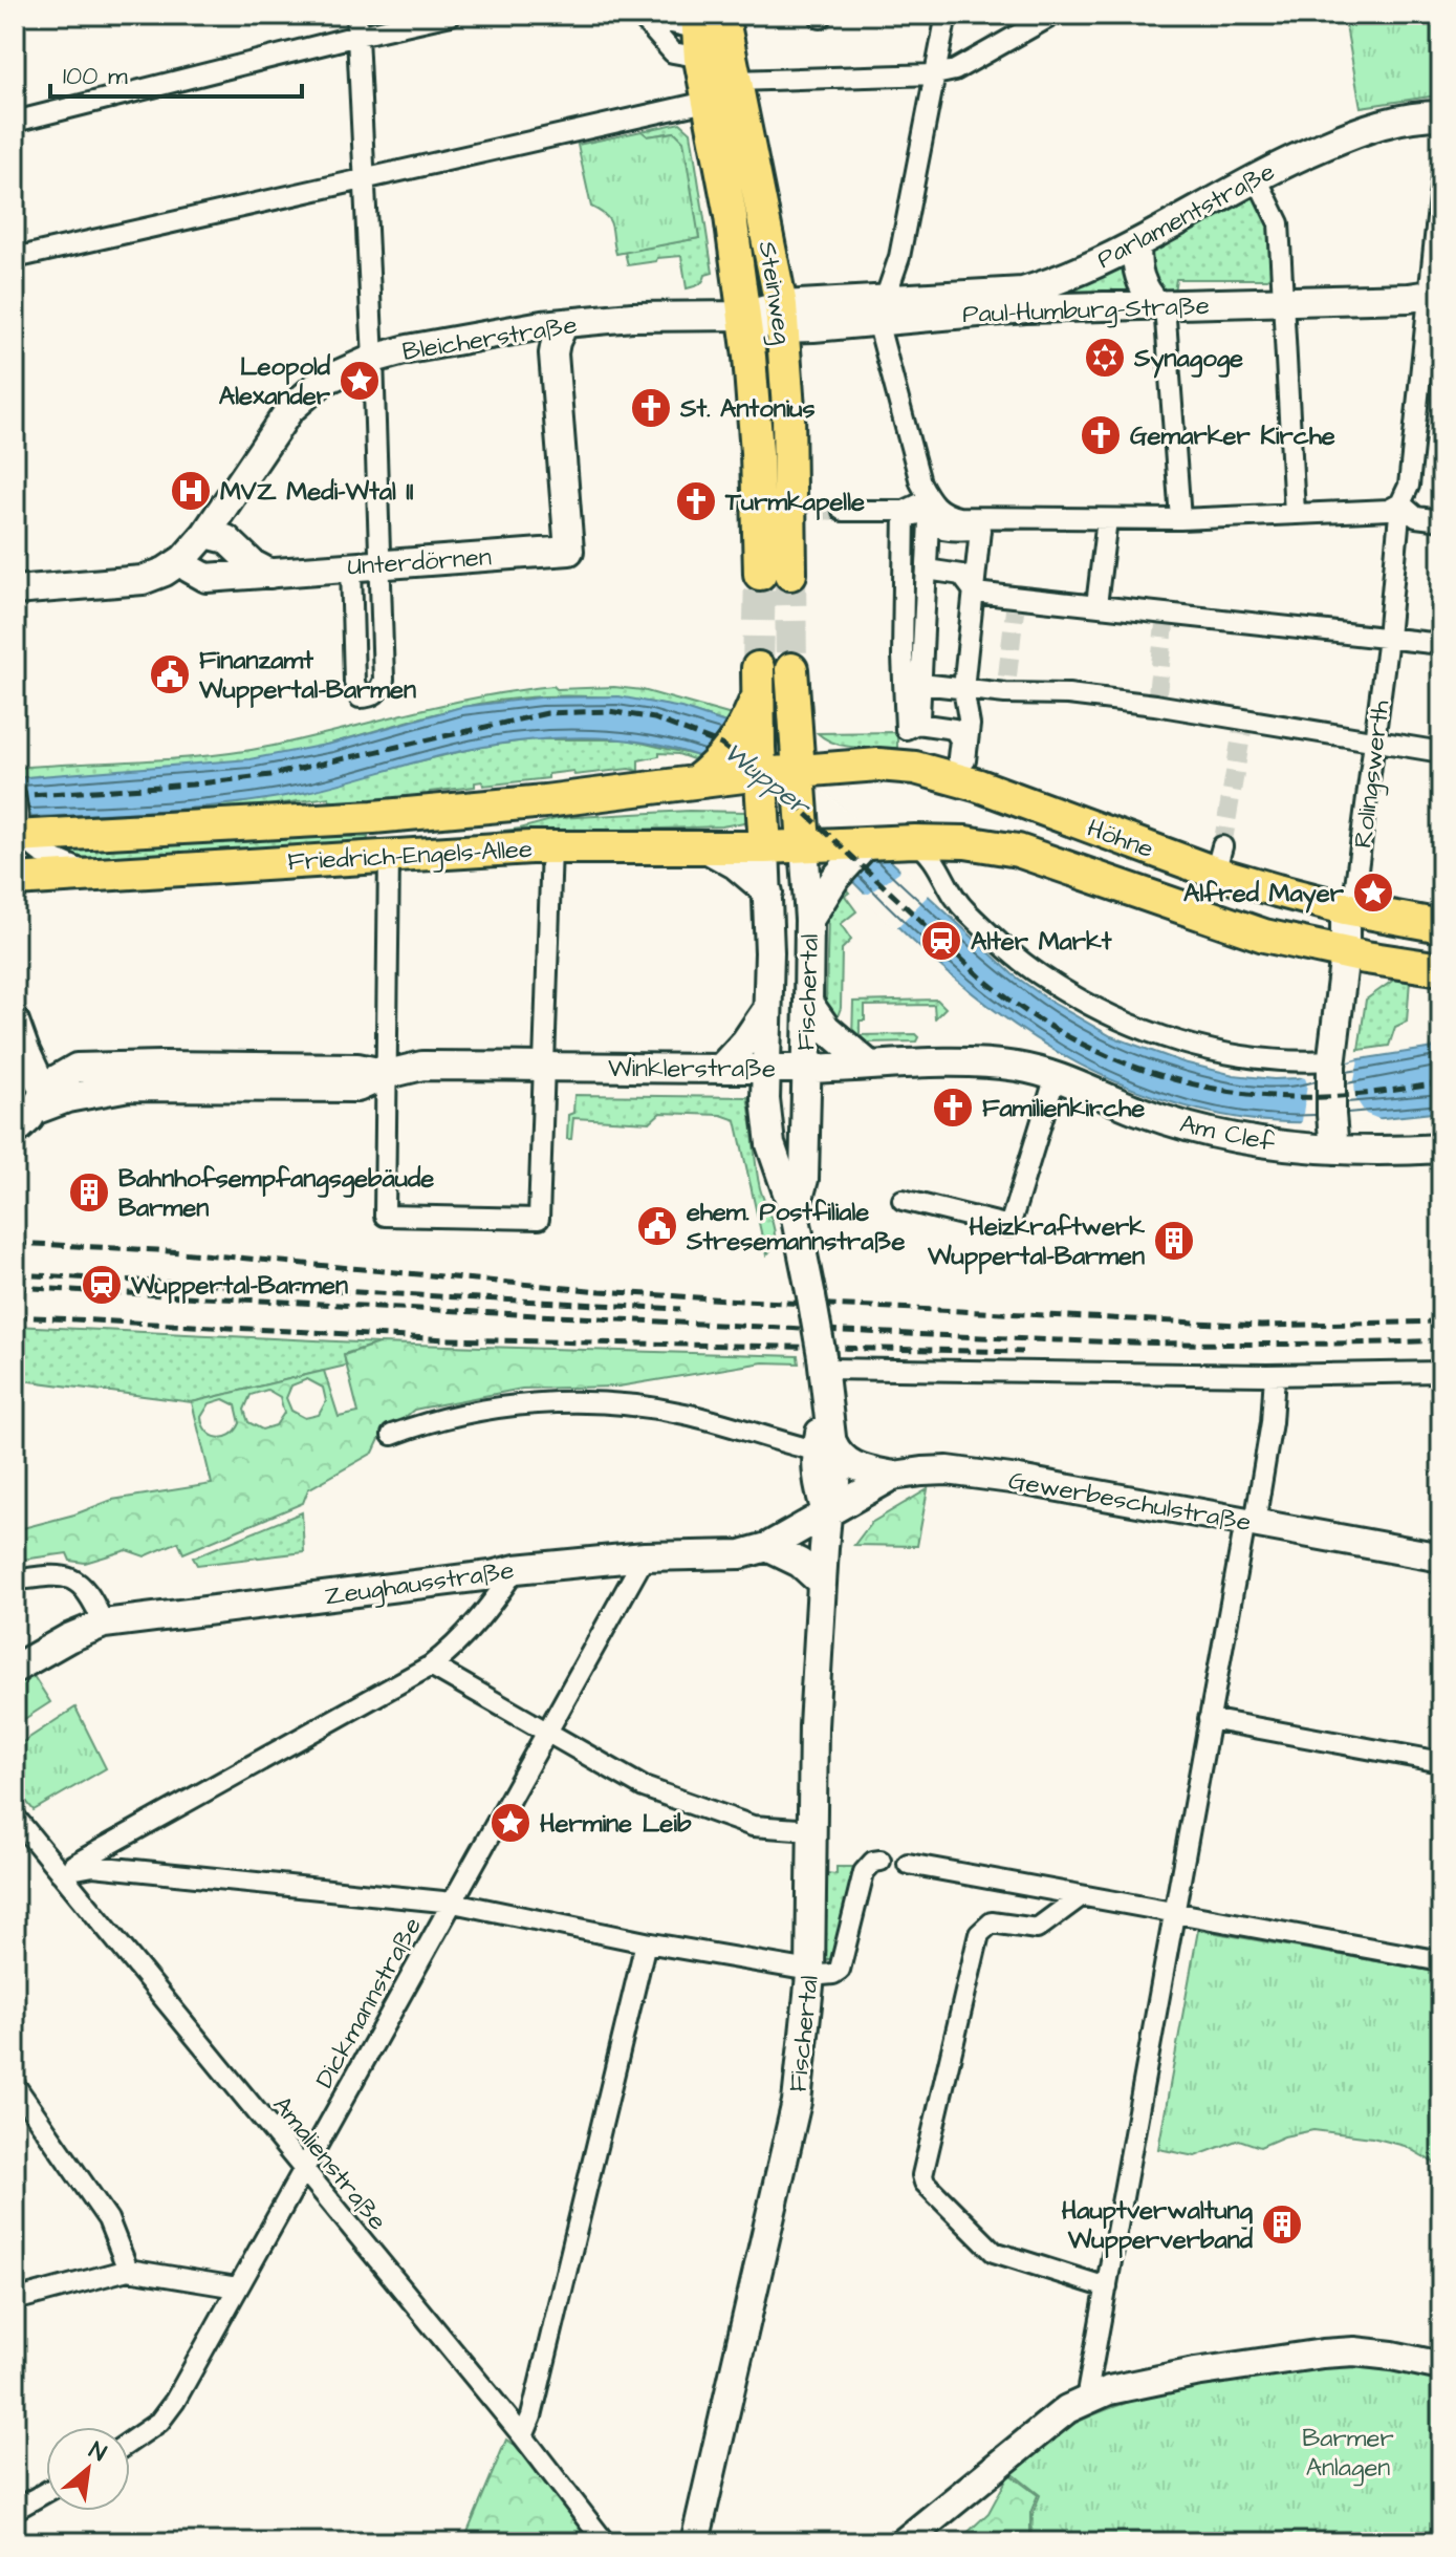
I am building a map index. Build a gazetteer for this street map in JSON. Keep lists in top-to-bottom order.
{
  "streets": {
    "main road": [
      "Steinweg",
      "Höhne",
      "Friedrich-Engels-Allee",
      "Fischertal"
    ],
    "street": [
      "Parlamentstraße",
      "Paul-Humburg-Straße",
      "Bleicherstraße",
      "Unterdörnen",
      "Rolingswerth",
      "Winklerstraße",
      "Am Clef",
      "Gewerbeschulstraße",
      "Zeughausstraße",
      "Dickmannstraße",
      "Amalienstraße"
    ]
  },
  "crossings": [
    ["Steinweg", "Bleicherstraße"],
    ["Paul-Humburg-Straße", "Bleicherstraße"],
    ["Paul-Humburg-Straße", "Rolingswerth"],
    ["Bleicherstraße", "Unterdörnen"],
    ["Rolingswerth", "Höhne"],
    ["Rolingswerth", "Am Clef"],
    ["Höhne", "Friedrich-Engels-Allee"],
    ["Höhne", "Fischertal"],
    ["Friedrich-Engels-Allee", "Fischertal"],
    ["Fischertal", "Winklerstraße"],
    ["Fischertal", "Gewerbeschulstraße"],
    ["Fischertal", "Zeughausstraße"],
    ["Winklerstraße", "Am Clef"],
    ["Gewerbeschulstraße", "Zeughausstraße"],
    ["Zeughausstraße", "Dickmannstraße"],
    ["Dickmannstraße", "Amalienstraße"]
  ],
  "water": ["Wupper"],
  "parks": ["Barmer Anlagen"],
  "places": {
    "synagogue": ["Synagoge"],
    "place": ["Leopold Alexander", "Alfred Mayer", "Hermine Leib"],
    "church": [
      "St. Antonius",
      "Gemarker Kirche",
      "Turmkapelle",
      "Familienkirche"
    ],
    "hospital": ["MVZ Medi-Wtal II"],
    "public building": ["Finanzamt Wuppertal-Barmen", "ehem. Postfiliale Stresemannstraße"],
    "station": ["Alter Markt", "Wuppertal-Barmen"],
    "building": ["Bahnhofsempfangsgebäude Barmen", "Heizkraftwerk Wuppertal-Barmen", "Hauptverwaltung Wupperverband"]
  },
  "scale_bar": "100 m",
  "north": "top right"
}
